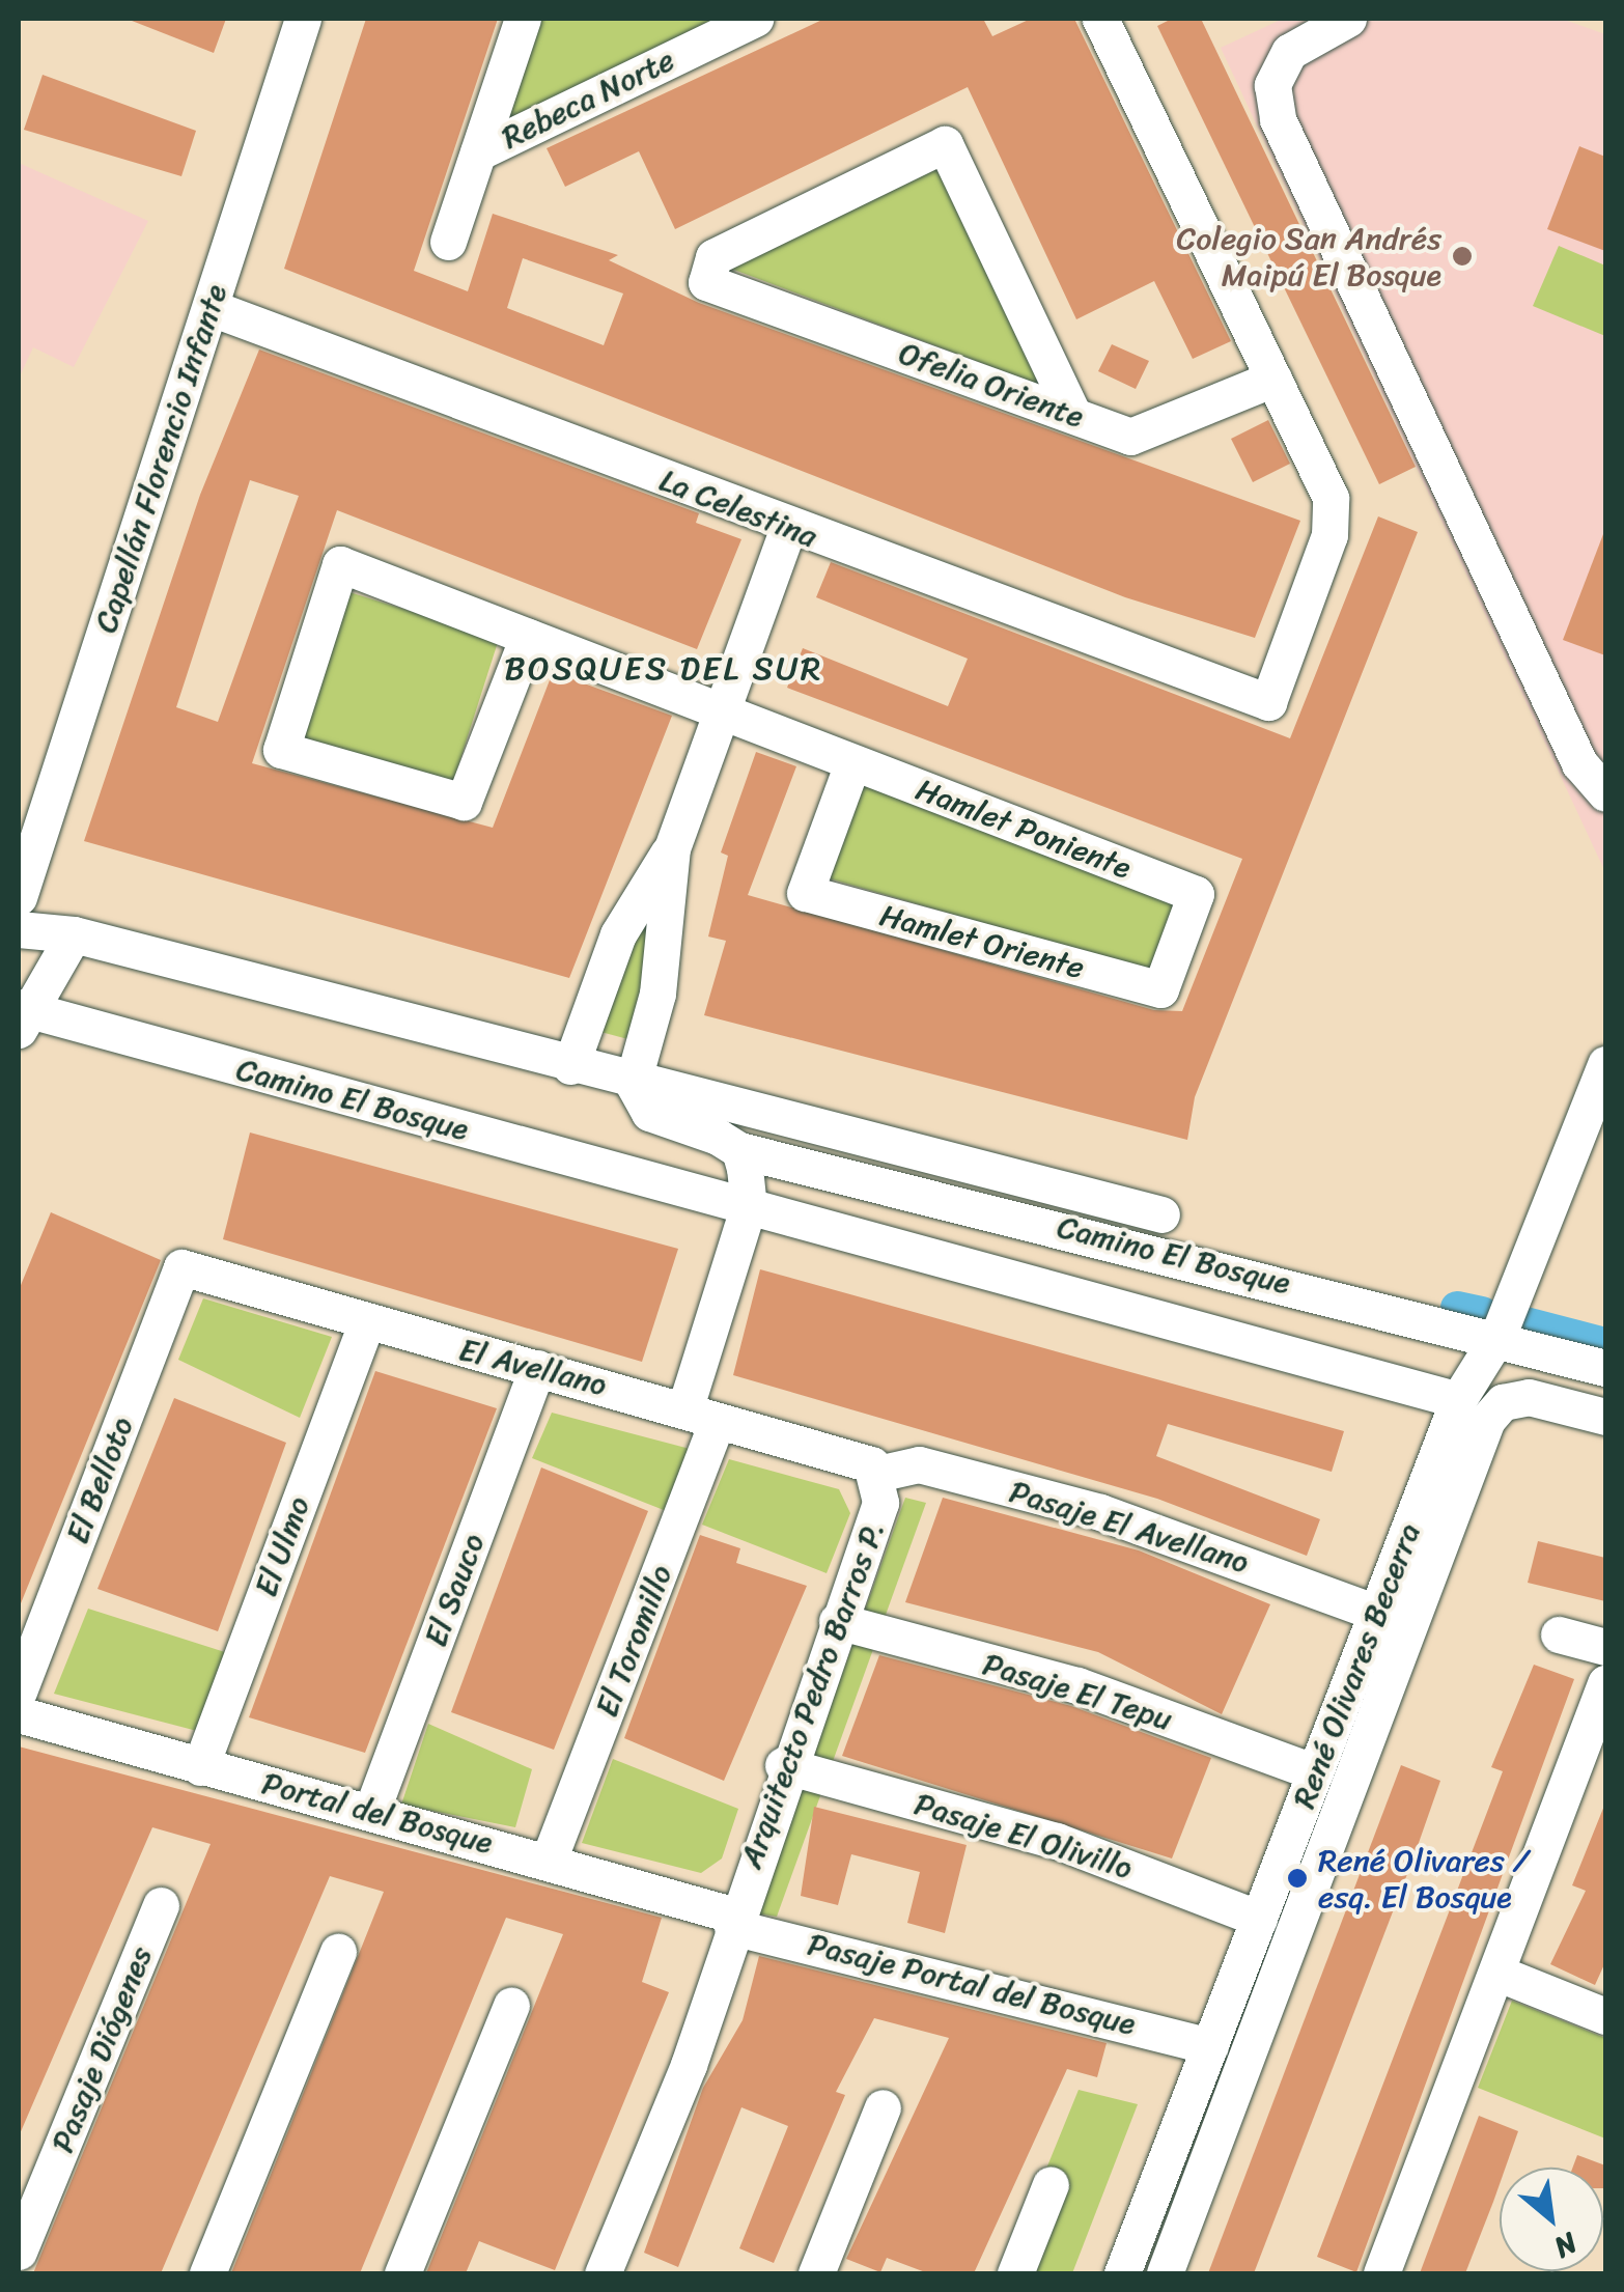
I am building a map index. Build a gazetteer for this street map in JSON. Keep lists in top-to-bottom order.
{
  "streets": {
    "street": [
      "Rebeca Norte",
      "Ofelia Oriente",
      "Capellán Florencio Infante",
      "La Celestina",
      "Hamlet Poniente",
      "Hamlet Oriente",
      "Camino El Bosque",
      "El Avellano",
      "El Belloto",
      "Pasaje El Avellano",
      "El Ulmo",
      "El Sauco",
      "El Toromillo",
      "René Olivares Becerra",
      "Pasaje El Tepu",
      "Arquitecto Pedro Barros P.",
      "Portal del Bosque",
      "Pasaje El Olivillo",
      "Pasaje Portal del Bosque",
      "Pasaje Diógenes"
    ]
  },
  "crossings": [
    ["Ofelia Oriente", "La Celestina"],
    ["Capellán Florencio Infante", "La Celestina"],
    ["Hamlet Poniente", "Hamlet Oriente"],
    ["Camino El Bosque", "El Toromillo"],
    ["Camino El Bosque", "René Olivares Becerra"],
    ["El Avellano", "El Belloto"],
    ["El Avellano", "Pasaje El Avellano"],
    ["El Avellano", "El Ulmo"],
    ["El Avellano", "El Sauco"],
    ["El Avellano", "El Toromillo"],
    ["El Avellano", "Arquitecto Pedro Barros P."],
    ["Pasaje El Avellano", "René Olivares Becerra"],
    ["Pasaje El Avellano", "Arquitecto Pedro Barros P."],
    ["El Ulmo", "Portal del Bosque"],
    ["El Sauco", "Portal del Bosque"],
    ["El Toromillo", "Portal del Bosque"],
    ["René Olivares Becerra", "Pasaje El Tepu"],
    ["René Olivares Becerra", "Pasaje El Olivillo"],
    ["René Olivares Becerra", "Pasaje Portal del Bosque"],
    ["Pasaje El Tepu", "Arquitecto Pedro Barros P."],
    ["Arquitecto Pedro Barros P.", "Portal del Bosque"],
    ["Arquitecto Pedro Barros P.", "Pasaje El Olivillo"],
    ["Arquitecto Pedro Barros P.", "Pasaje Portal del Bosque"],
    ["Portal del Bosque", "Pasaje Portal del Bosque"]
  ],
  "districts": ["BOSQUES DEL SUR"],
  "places": ["Colegio San Andrés Maipú El Bosque", "René Olivares / esq. El Bosque"],
  "north": "bottom right"
}
